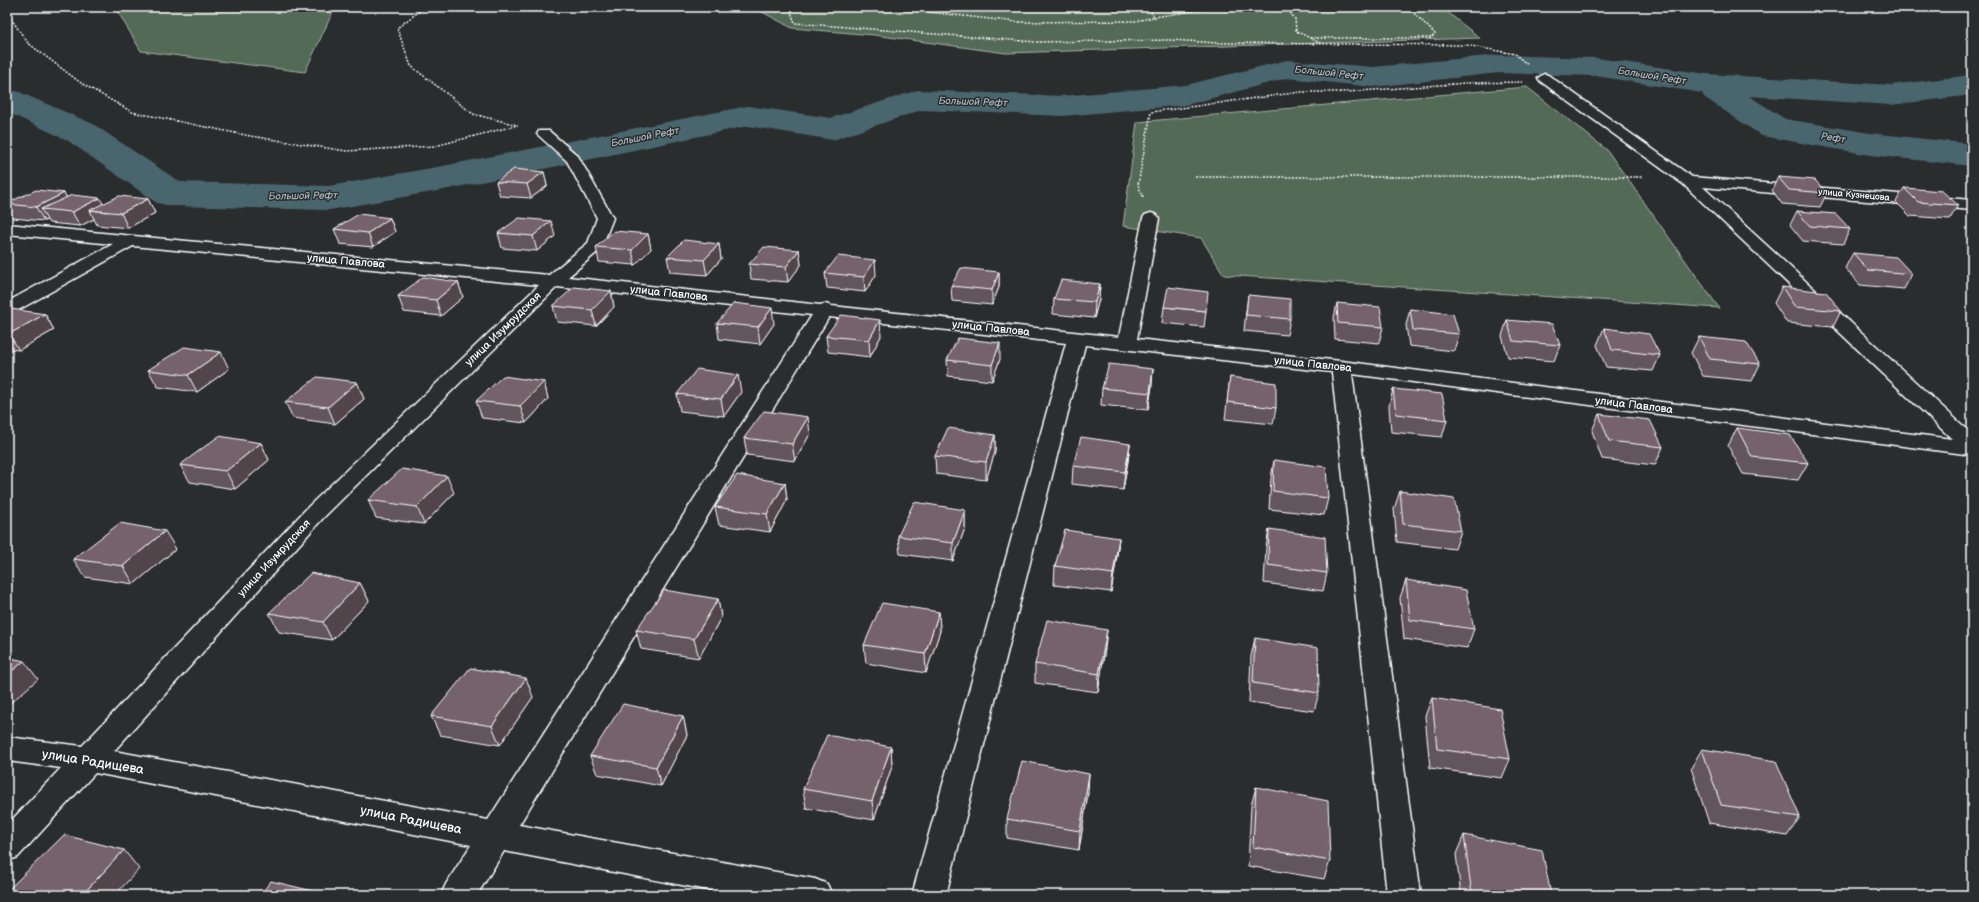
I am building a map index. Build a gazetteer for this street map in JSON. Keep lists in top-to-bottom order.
{
  "streets": {
    "street": [
      "улица Кузнецова",
      "улица Павлова",
      "улица Изумрудская",
      "улица Радищева"
    ]
  },
  "crossings": [
    ["улица Павлова", "улица Изумрудская"],
    ["улица Изумрудская", "улица Радищева"]
  ],
  "water": ["Большой Рефт", "Рефт"]
}
